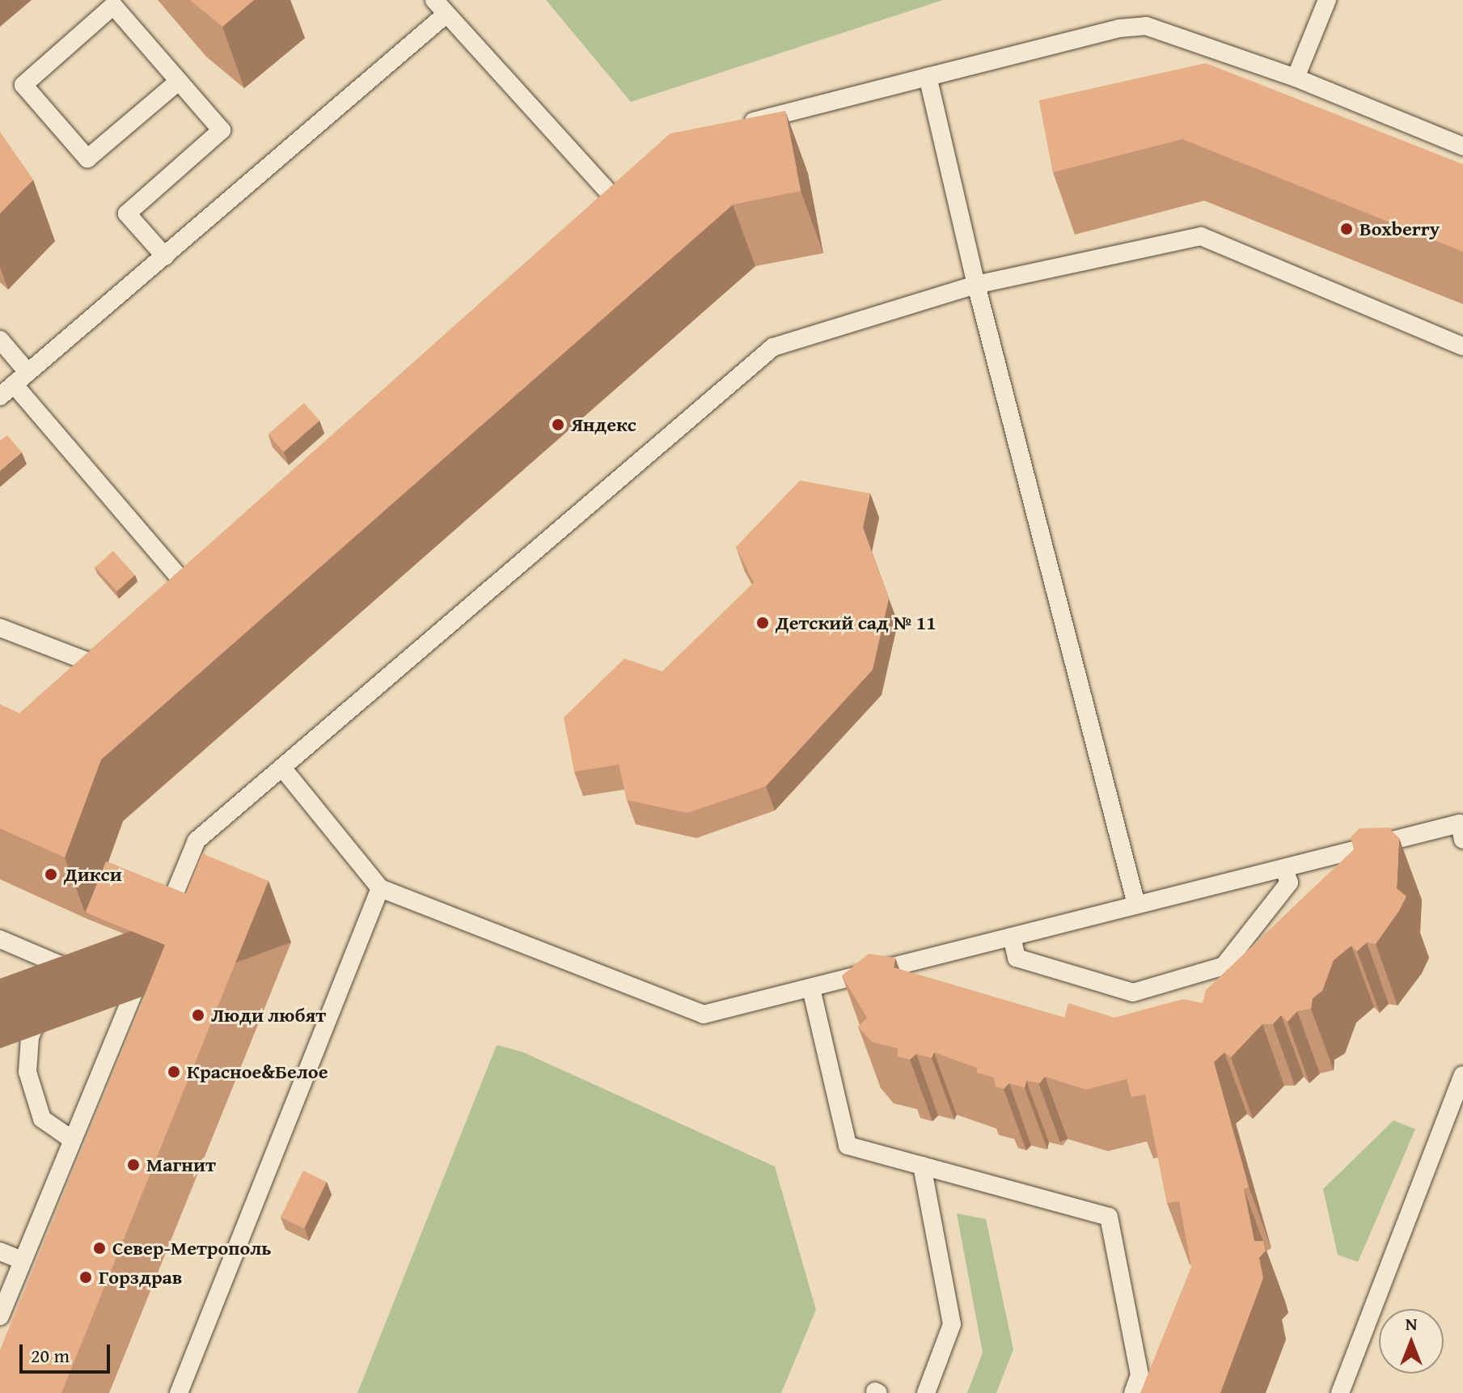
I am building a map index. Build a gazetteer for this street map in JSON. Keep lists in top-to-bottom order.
{
  "places": [
    "Boxberry",
    "Яндекс",
    "Детский сад № 11",
    "Дикси",
    "Люди любят",
    "Красное&Белое",
    "Магнит",
    "Север-Метрополь",
    "Горздрав"
  ],
  "scale_bar": "20 m",
  "north": "top"
}
